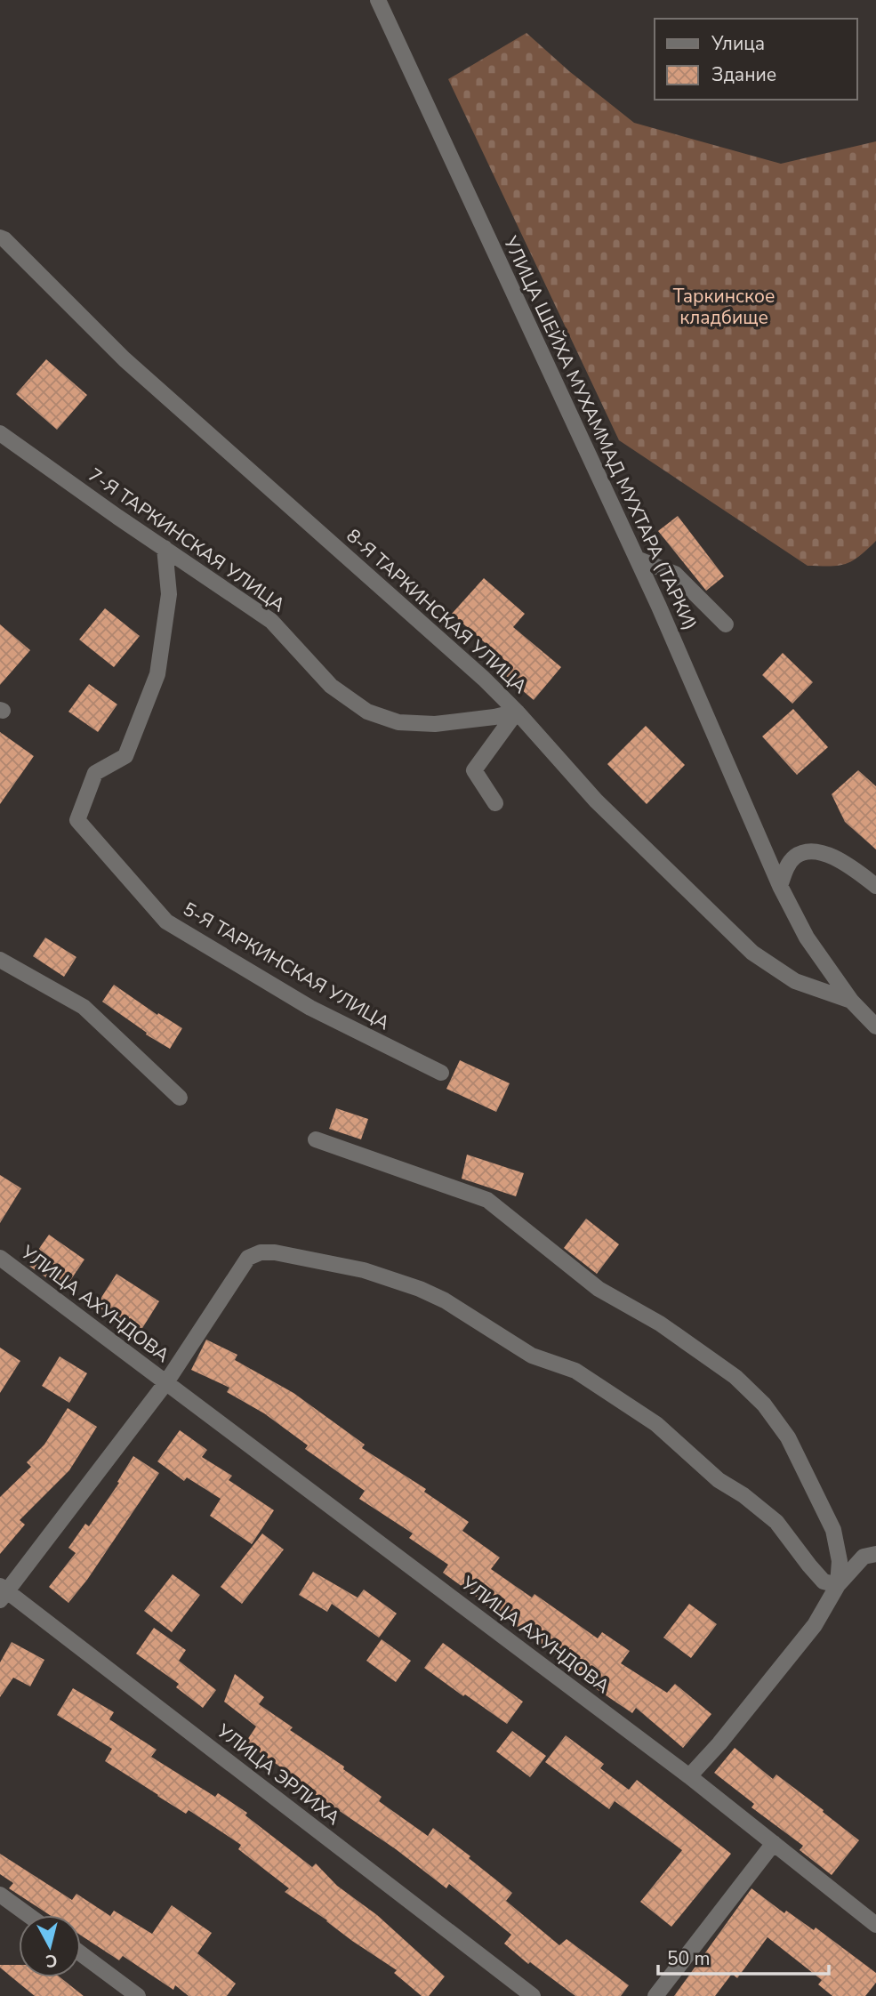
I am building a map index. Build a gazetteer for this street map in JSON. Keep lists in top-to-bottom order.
{
  "streets": {
    "street": [
      "УЛИЦА ШЕЙХА МУХАММАД МУХТАРА (ТАРКИ)",
      "7-Я ТАРКИНСКАЯ УЛИЦА",
      "8-Я ТАРКИНСКАЯ УЛИЦА",
      "5-Я ТАРКИНСКАЯ УЛИЦА",
      "УЛИЦА АХУНДОВА",
      "УЛИЦА ЭРЛИХА"
    ]
  },
  "crossings": [
    ["УЛИЦА ШЕЙХА МУХАММАД МУХТАРА (ТАРКИ)", "8-Я ТАРКИНСКАЯ УЛИЦА"],
    ["7-Я ТАРКИНСКАЯ УЛИЦА", "8-Я ТАРКИНСКАЯ УЛИЦА"],
    ["7-Я ТАРКИНСКАЯ УЛИЦА", "5-Я ТАРКИНСКАЯ УЛИЦА"]
  ],
  "parks": ["Таркинское кладбище"],
  "legend": ["Улица", "Здание"],
  "scale_bar": "50 m",
  "north": "bottom"
}
